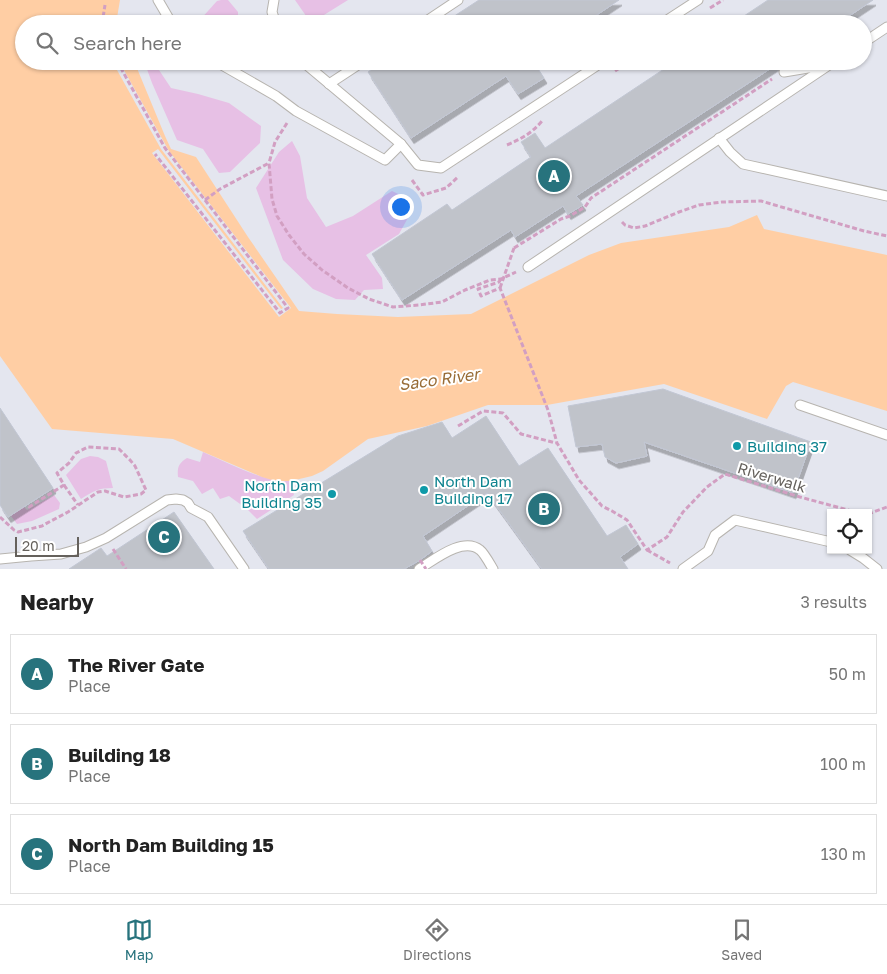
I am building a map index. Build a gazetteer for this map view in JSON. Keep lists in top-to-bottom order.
{
  "streets": {
    "path": ["Riverwalk"]
  },
  "water": ["Saco River"],
  "places": ["Building 37", "North Dam Building 17", "North Dam Building 35"],
  "scale_bar": "20 m",
  "page": {
    "search": "Search here",
    "pins": ["A", "B", "C"],
    "scale": "20 m",
    "heading": ["Nearby", "3 results"],
    "list": [
      {
        "mark": "A",
        "name": "The River Gate",
        "note": "Place",
        "value": "50 m"
      },
      {
        "mark": "B",
        "name": "Building 18",
        "note": "Place",
        "value": "100 m"
      },
      {
        "mark": "C",
        "name": "North Dam Building 15",
        "note": "Place",
        "value": "130 m"
      }
    ],
    "nav": ["Map", "Directions", "Saved"]
  }
}
